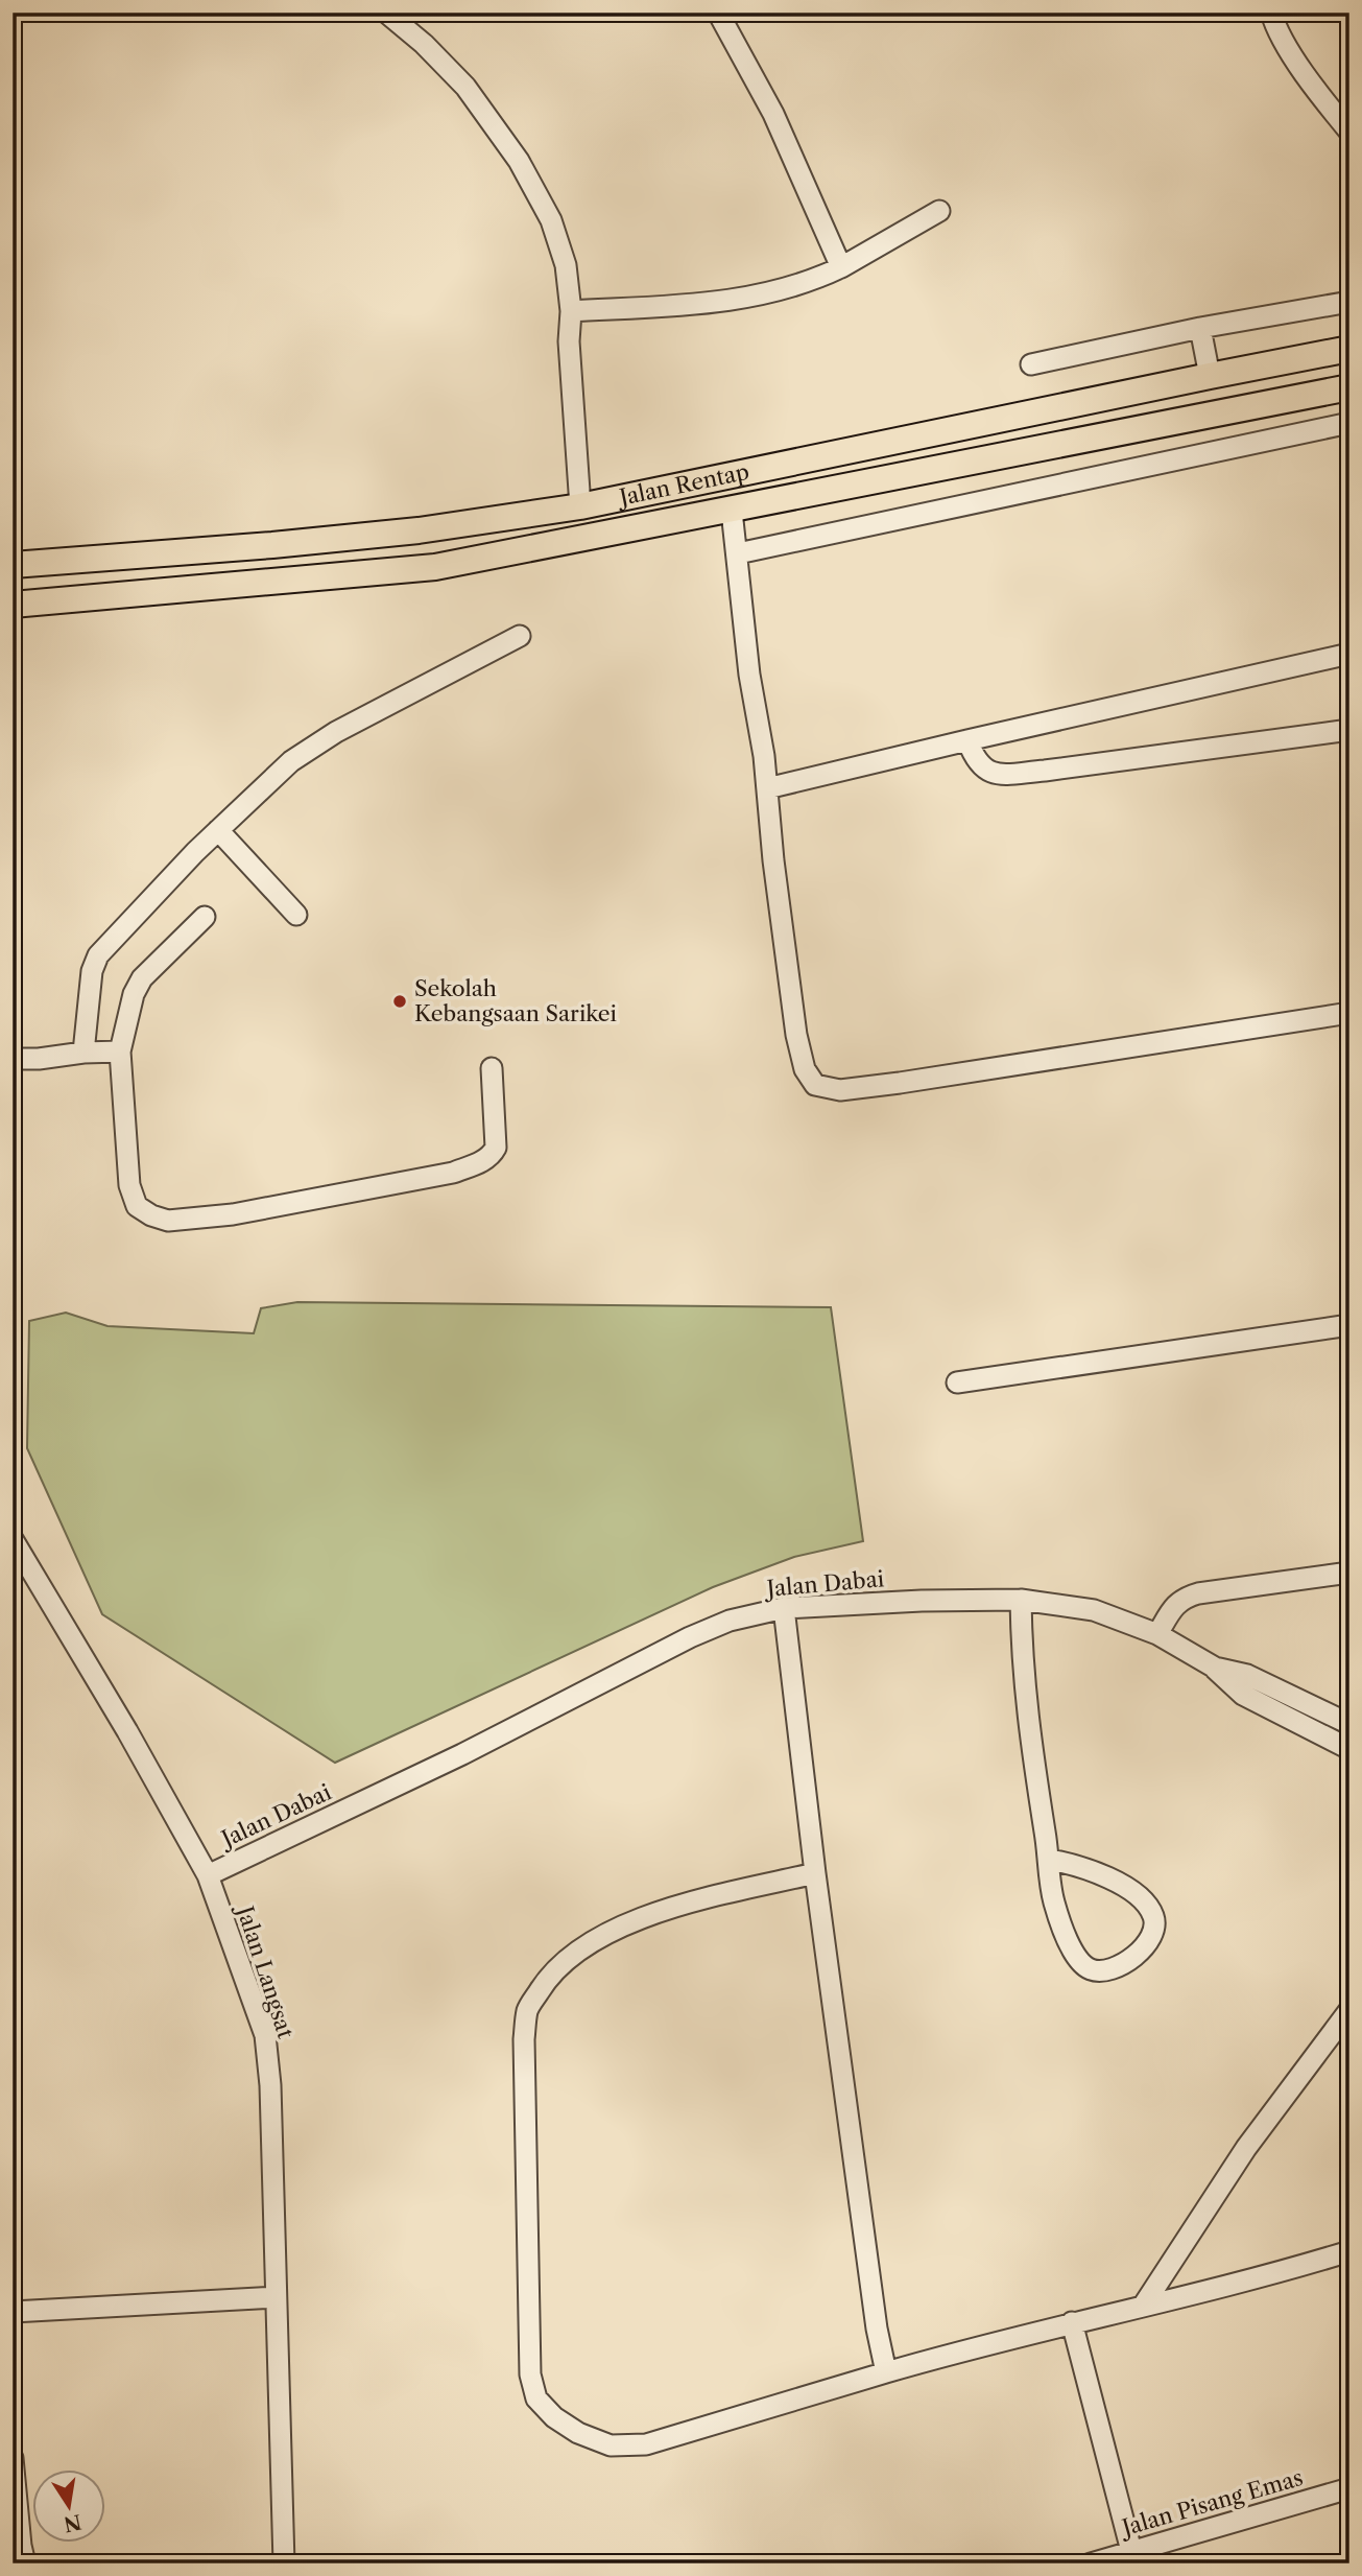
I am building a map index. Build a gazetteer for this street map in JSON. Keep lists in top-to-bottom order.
{
  "streets": {
    "main road": ["Jalan Rentap"],
    "street": ["Jalan Dabai", "Jalan Langsat", "Jalan Pisang Emas"]
  },
  "crossings": [
    ["Jalan Dabai", "Jalan Langsat"]
  ],
  "places": ["Sekolah Kebangsaan Sarikei"],
  "north": "bottom"
}
